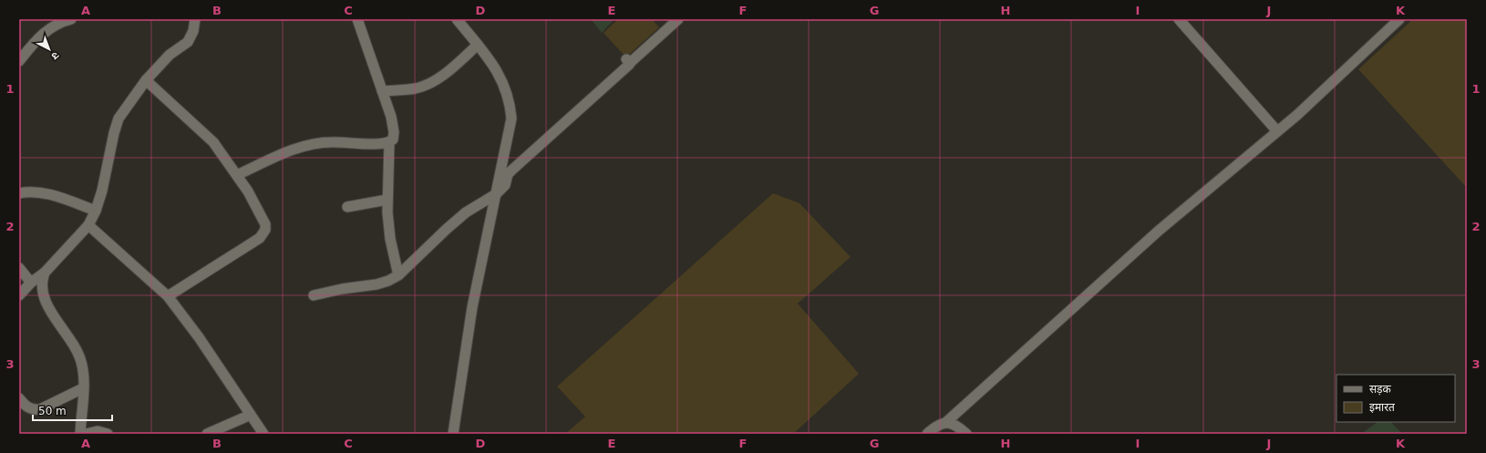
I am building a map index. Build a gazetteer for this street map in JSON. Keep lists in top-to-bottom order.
{
  "legend": ["सड़क", "इमारत"],
  "scale_bar": "50 m",
  "north": "bottom right",
  "grid": {
    "columns": [
      "A",
      "B",
      "C",
      "D",
      "E",
      "F",
      "G",
      "H",
      "I",
      "J",
      "K"
    ],
    "rows": ["1", "2", "3"]
  }
}
